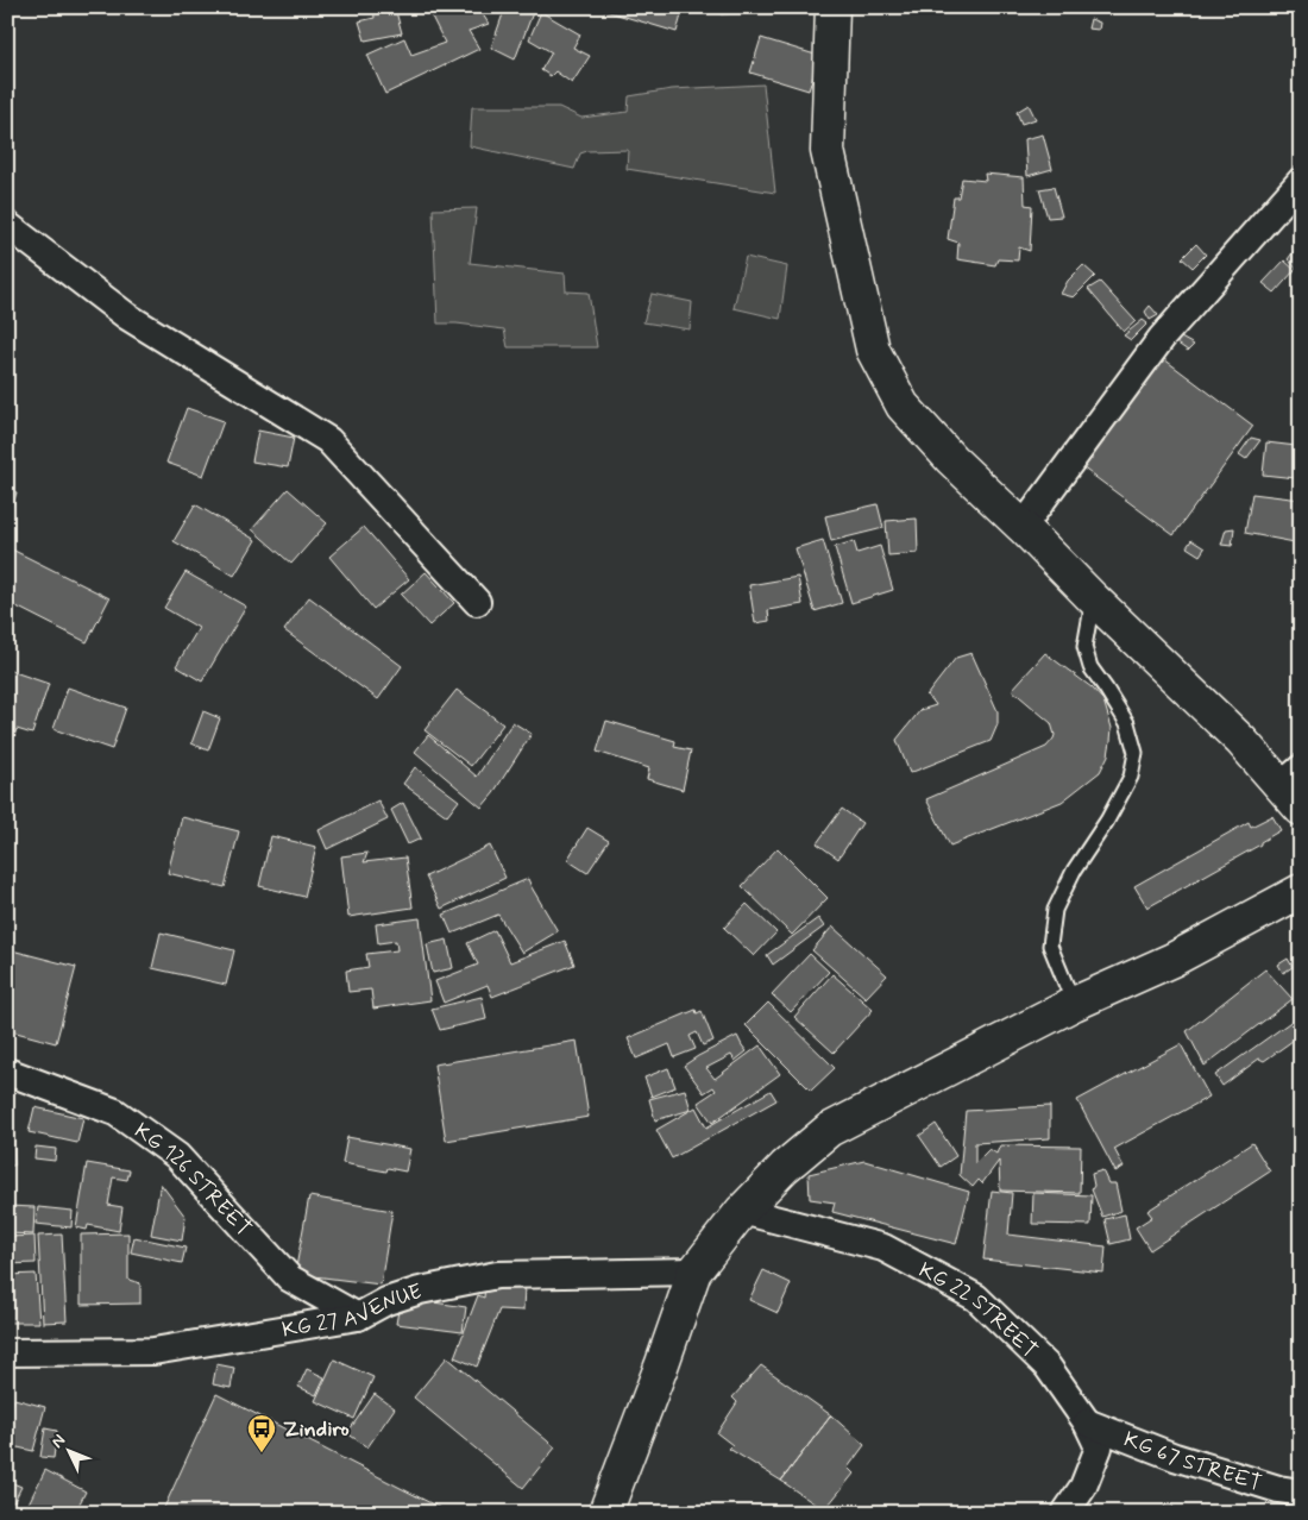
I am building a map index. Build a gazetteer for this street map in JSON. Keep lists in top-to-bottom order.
{
  "streets": {
    "street": [
      "KG 126 STREET",
      "KG 27 AVENUE",
      "KG 22 STREET",
      "KG 67 STREET"
    ]
  },
  "crossings": [
    ["KG 126 STREET", "KG 27 AVENUE"],
    ["KG 22 STREET", "KG 67 STREET"]
  ],
  "places": {
    "bus stop": ["Zindiro"]
  },
  "north": "top left"
}
